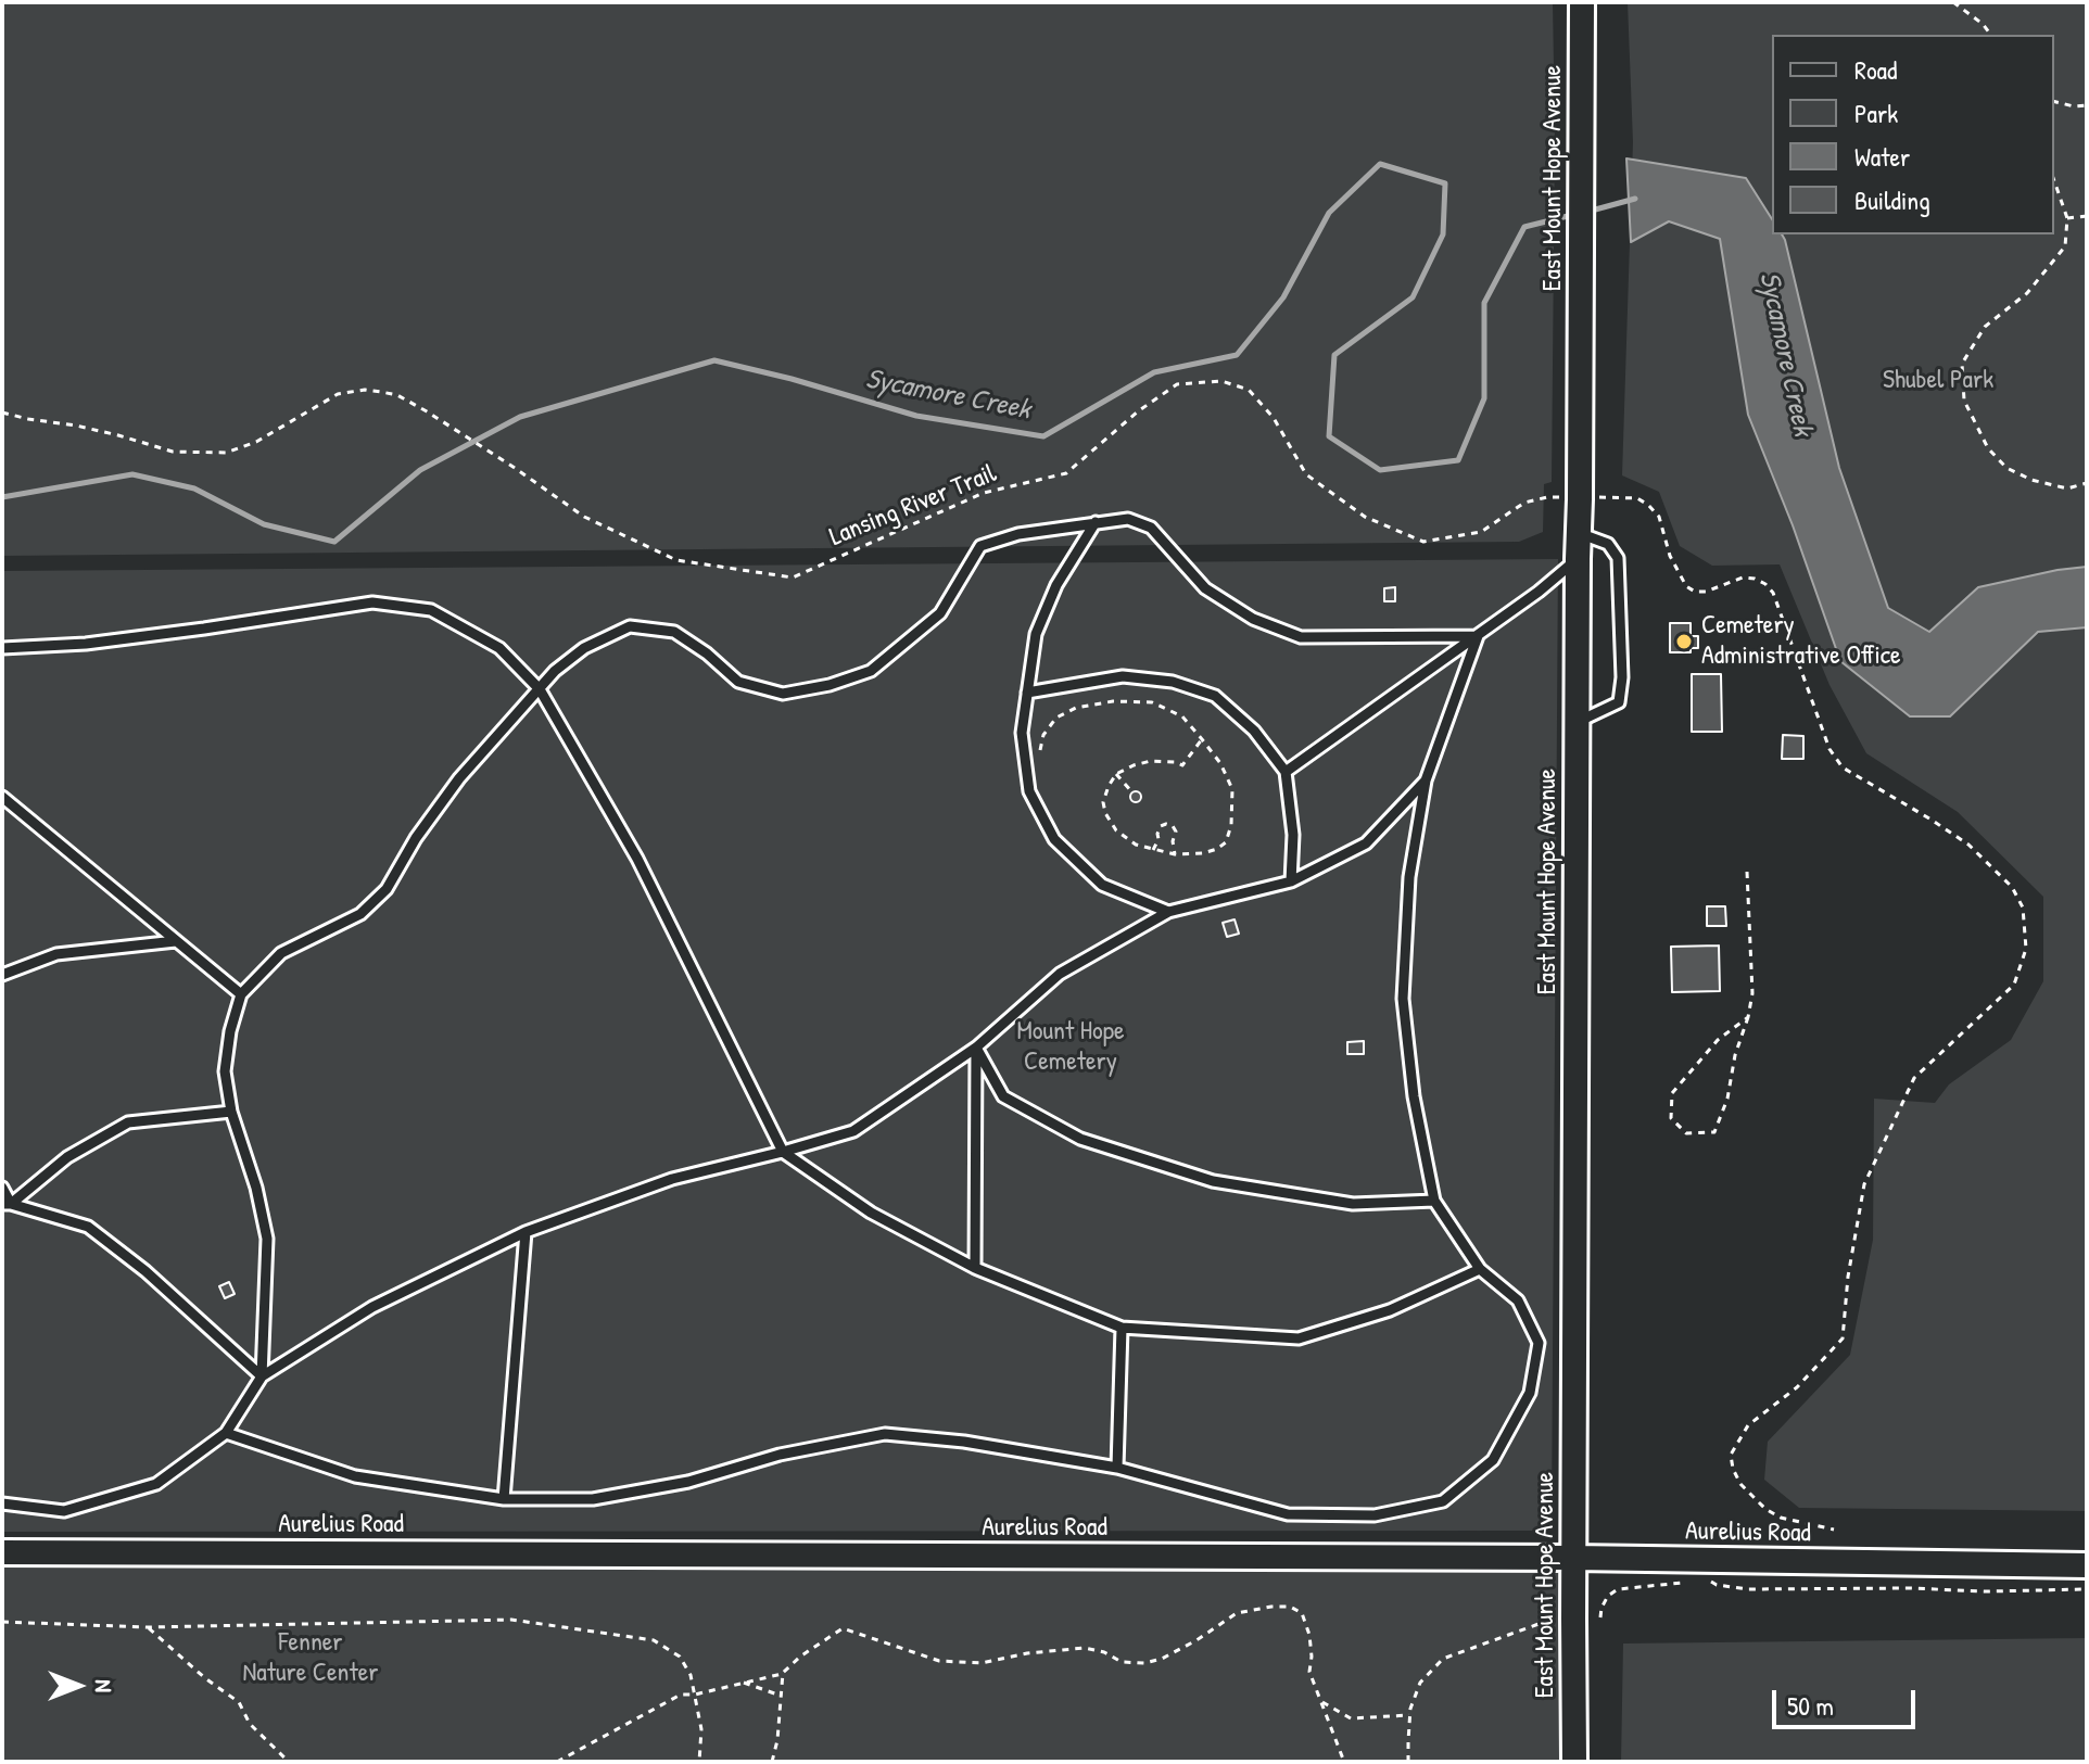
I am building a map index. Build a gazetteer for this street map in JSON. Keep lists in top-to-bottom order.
{
  "streets": {
    "street": ["East Mount Hope Avenue", "Aurelius Road"],
    "path": ["Lansing River Trail"]
  },
  "crossings": [
    ["East Mount Hope Avenue", "Aurelius Road"]
  ],
  "water": ["Sycamore Creek"],
  "parks": ["Shubel Park", "Mount Hope Cemetery", "Fenner Nature Center"],
  "places": ["Cemetery Administrative Office"],
  "legend": [
    "Road",
    "Park",
    "Water",
    "Building"
  ],
  "scale_bar": "50 m",
  "north": "right"
}
